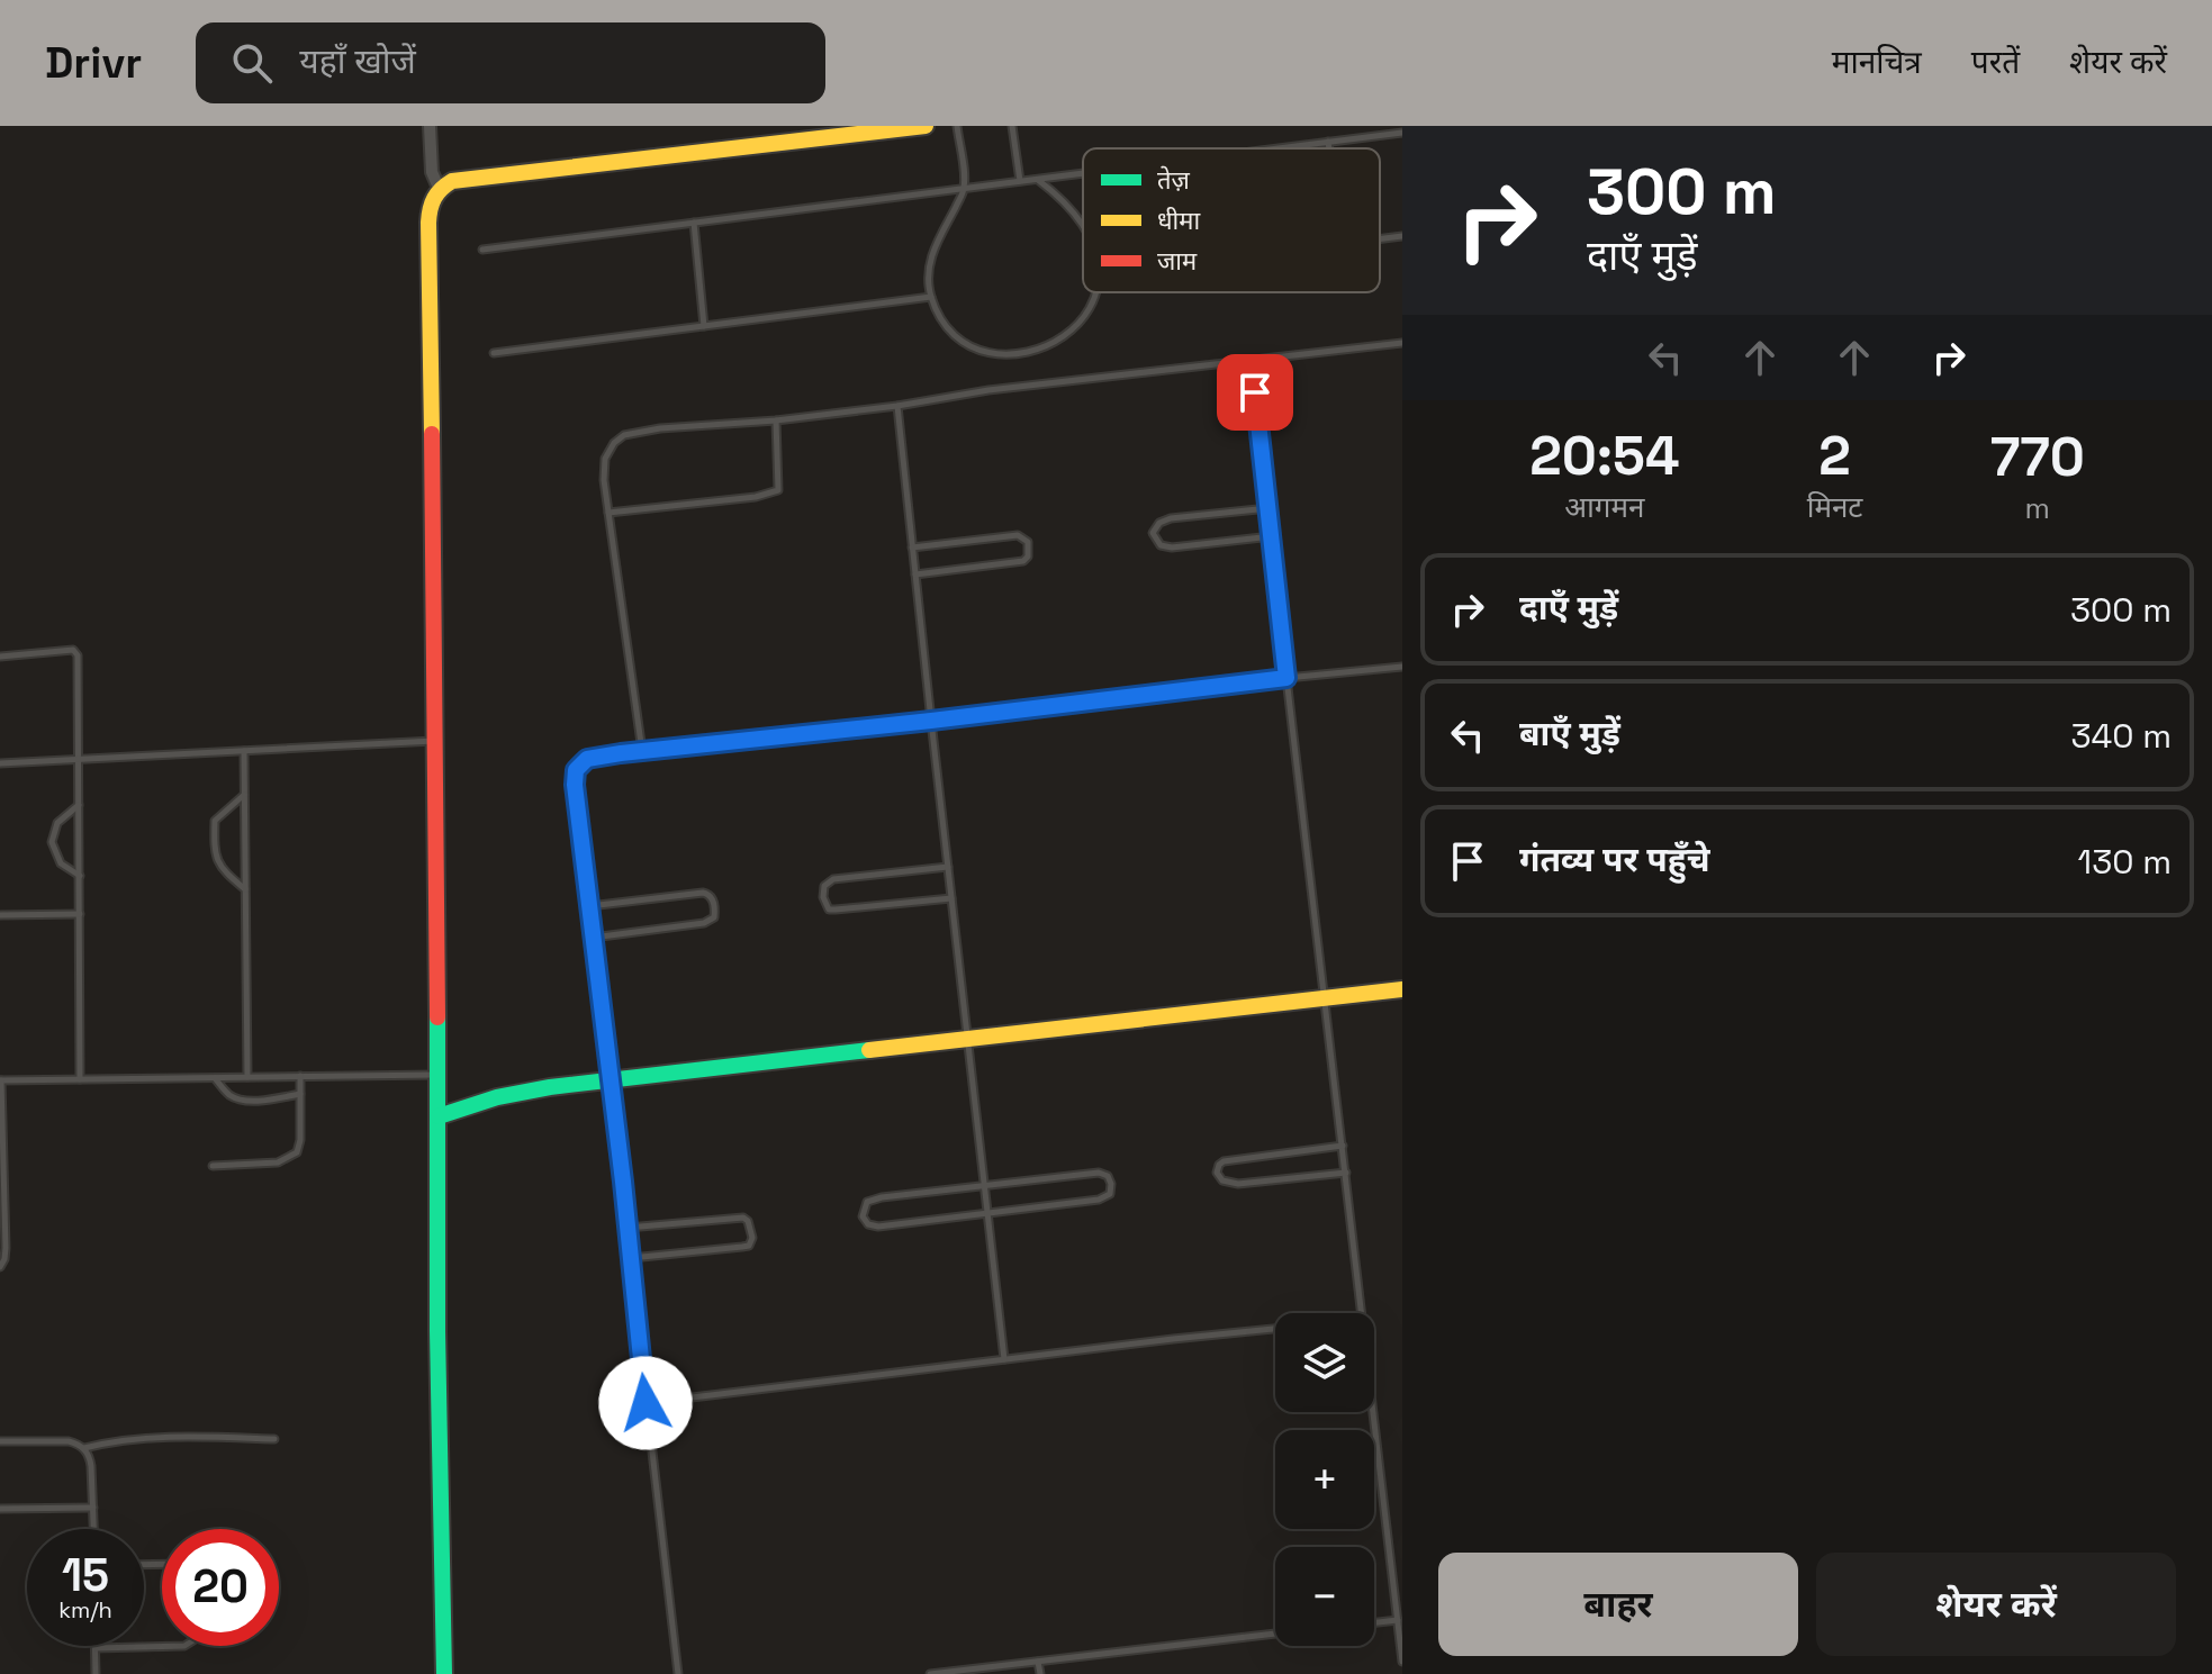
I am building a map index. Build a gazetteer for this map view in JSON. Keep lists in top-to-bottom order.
{
  "legend": ["तेज़", "धीमा", "जाम"],
  "page": {
    "header": "Drivr",
    "search": "यहाँ खोजें",
    "nav": ["मानचित्र", "परतें", "शेयर करें"],
    "turn": ["300 m", "दाएँ मुड़ें"],
    "eta": [
      "20:54",
      "आगमन",
      "2",
      "मिनट",
      "770",
      "m"
    ],
    "list": [
      {
        "name": "दाएँ मुड़ें",
        "value": "300 m"
      },
      {
        "name": "बाएँ मुड़ें",
        "value": "340 m"
      },
      {
        "name": "गंतव्य पर पहुँचे",
        "value": "130 m"
      }
    ],
    "map_buttons": ["+", "−"],
    "speed": "15 km/h",
    "limit": "20",
    "buttons": ["बाहर", "शेयर करें"]
  }
}
